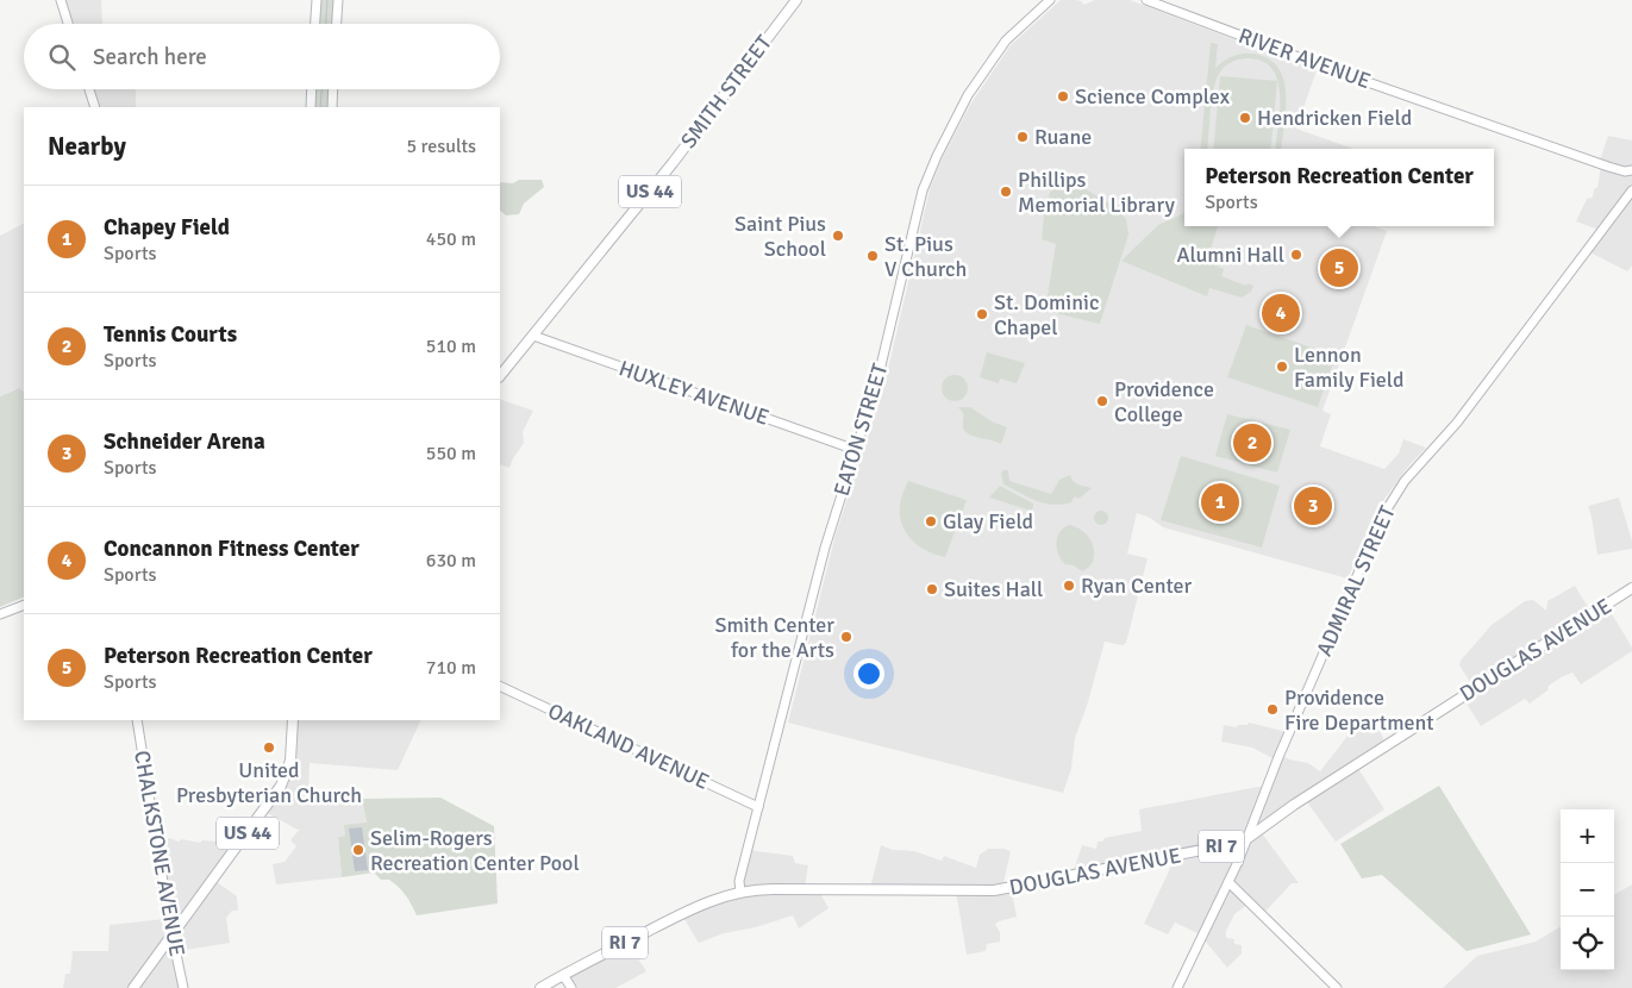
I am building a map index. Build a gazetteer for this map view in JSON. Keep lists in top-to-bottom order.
{
  "streets": {
    "main road": [
      "SMITH STREET",
      "US 44",
      "DOUGLAS AVENUE",
      "RI 7"
    ],
    "street": [
      "RIVER AVENUE",
      "HUXLEY AVENUE",
      "EATON STREET",
      "ADMIRAL STREET",
      "OAKLAND AVENUE",
      "CHALKSTONE AVENUE"
    ]
  },
  "crossings": [
    ["SMITH STREET", "HUXLEY AVENUE"],
    ["US 44", "CHALKSTONE AVENUE"],
    ["HUXLEY AVENUE", "EATON STREET"],
    ["EATON STREET", "DOUGLAS AVENUE"],
    ["EATON STREET", "OAKLAND AVENUE"],
    ["ADMIRAL STREET", "DOUGLAS AVENUE"]
  ],
  "places": [
    "Science Complex",
    "Hendricken Field",
    "Ruane",
    "Phillips Memorial Library",
    "Saint Pius School",
    "Alumni Hall",
    "St. Pius V Church",
    "St. Dominic Chapel",
    "Lennon Family Field",
    "Providence College",
    "Glay Field",
    "Ryan Center",
    "Suites Hall",
    "Smith Center for the Arts",
    "Providence Fire Department",
    "United Presbyterian Church",
    "Selim-Rogers Recreation Center Pool"
  ],
  "page": {
    "search": "Search here",
    "heading": ["Nearby", "5 results"],
    "popup": ["Peterson Recreation Center", "Sports"],
    "list": [
      {
        "mark": "1",
        "name": "Chapey Field",
        "note": "Sports",
        "value": "450 m"
      },
      {
        "mark": "2",
        "name": "Tennis Courts",
        "note": "Sports",
        "value": "510 m"
      },
      {
        "mark": "3",
        "name": "Schneider Arena",
        "note": "Sports",
        "value": "550 m"
      },
      {
        "mark": "4",
        "name": "Concannon Fitness Center",
        "note": "Sports",
        "value": "630 m"
      },
      {
        "mark": "5",
        "name": "Peterson Recreation Center",
        "note": "Sports",
        "value": "710 m"
      }
    ],
    "pins": [
      "5",
      "4",
      "2",
      "1",
      "3"
    ],
    "map_buttons": ["+", "−"]
  }
}
